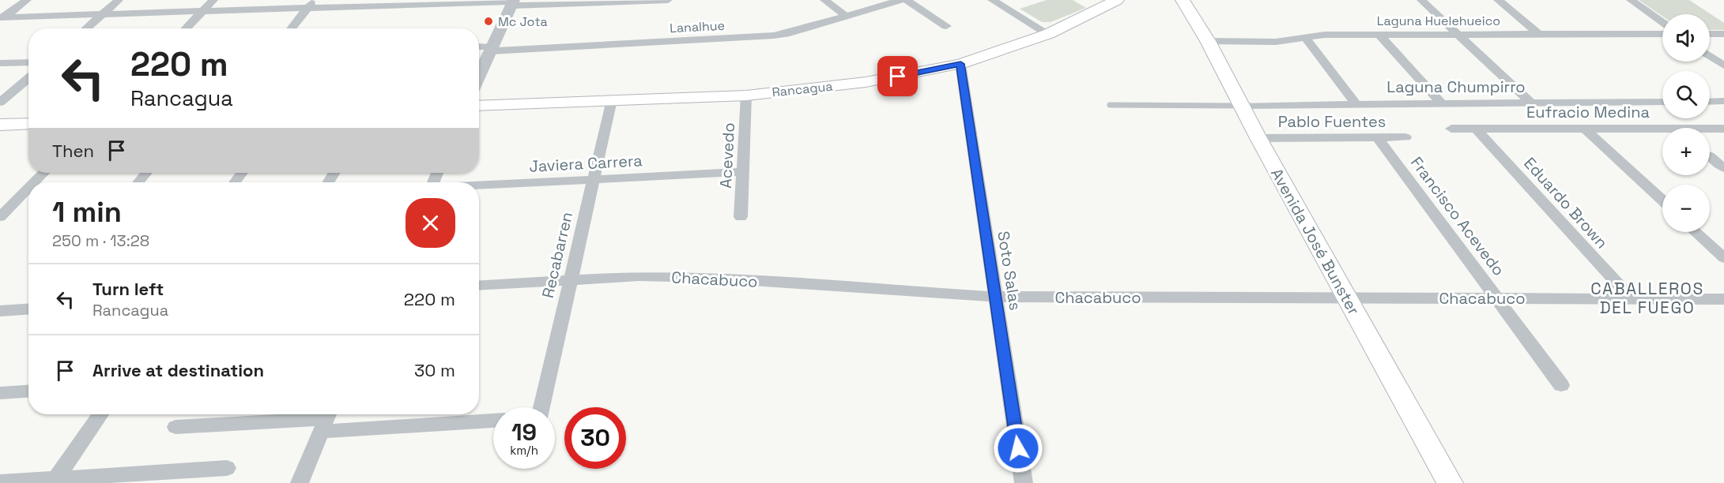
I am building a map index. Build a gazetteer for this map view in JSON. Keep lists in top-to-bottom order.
{
  "streets": {
    "main road": ["Rancagua", "Avenida José Bunster"],
    "street": [
      "Laguna Huelehueico",
      "Lanalhue",
      "Laguna Chumpirro",
      "Eufracio Medina",
      "Pablo Fuentes",
      "Acevedo",
      "Javiera Carrera",
      "Eduardo Brown",
      "Francisco Acevedo",
      "Recabarren",
      "Soto Salas",
      "Chacabuco"
    ]
  },
  "crossings": [
    ["Laguna Huelehueico", "Avenida José Bunster"],
    ["Laguna Chumpirro", "Avenida José Bunster"],
    ["Rancagua", "Acevedo"],
    ["Rancagua", "Recabarren"],
    ["Rancagua", "Soto Salas"],
    ["Eufracio Medina", "Eduardo Brown"],
    ["Pablo Fuentes", "Francisco Acevedo"],
    ["Pablo Fuentes", "Avenida José Bunster"],
    ["Acevedo", "Javiera Carrera"],
    ["Javiera Carrera", "Recabarren"],
    ["Eduardo Brown", "Chacabuco"],
    ["Francisco Acevedo", "Chacabuco"],
    ["Avenida José Bunster", "Chacabuco"],
    ["Recabarren", "Chacabuco"],
    ["Soto Salas", "Chacabuco"]
  ],
  "districts": ["CABALLEROS DEL FUEGO"],
  "places": ["Mc Jota"],
  "page": {
    "map_buttons": ["+", "−"],
    "turn": ["220 m", "Rancagua"],
    "then": "Then",
    "heading": ["1 min", "250 m · 13:28"],
    "list": [
      {
        "name": "Turn left",
        "note": "Rancagua",
        "value": "220 m"
      },
      {
        "name": "Arrive at destination",
        "value": "30 m"
      }
    ],
    "speed": "19 km/h",
    "limit": "30"
  }
}
